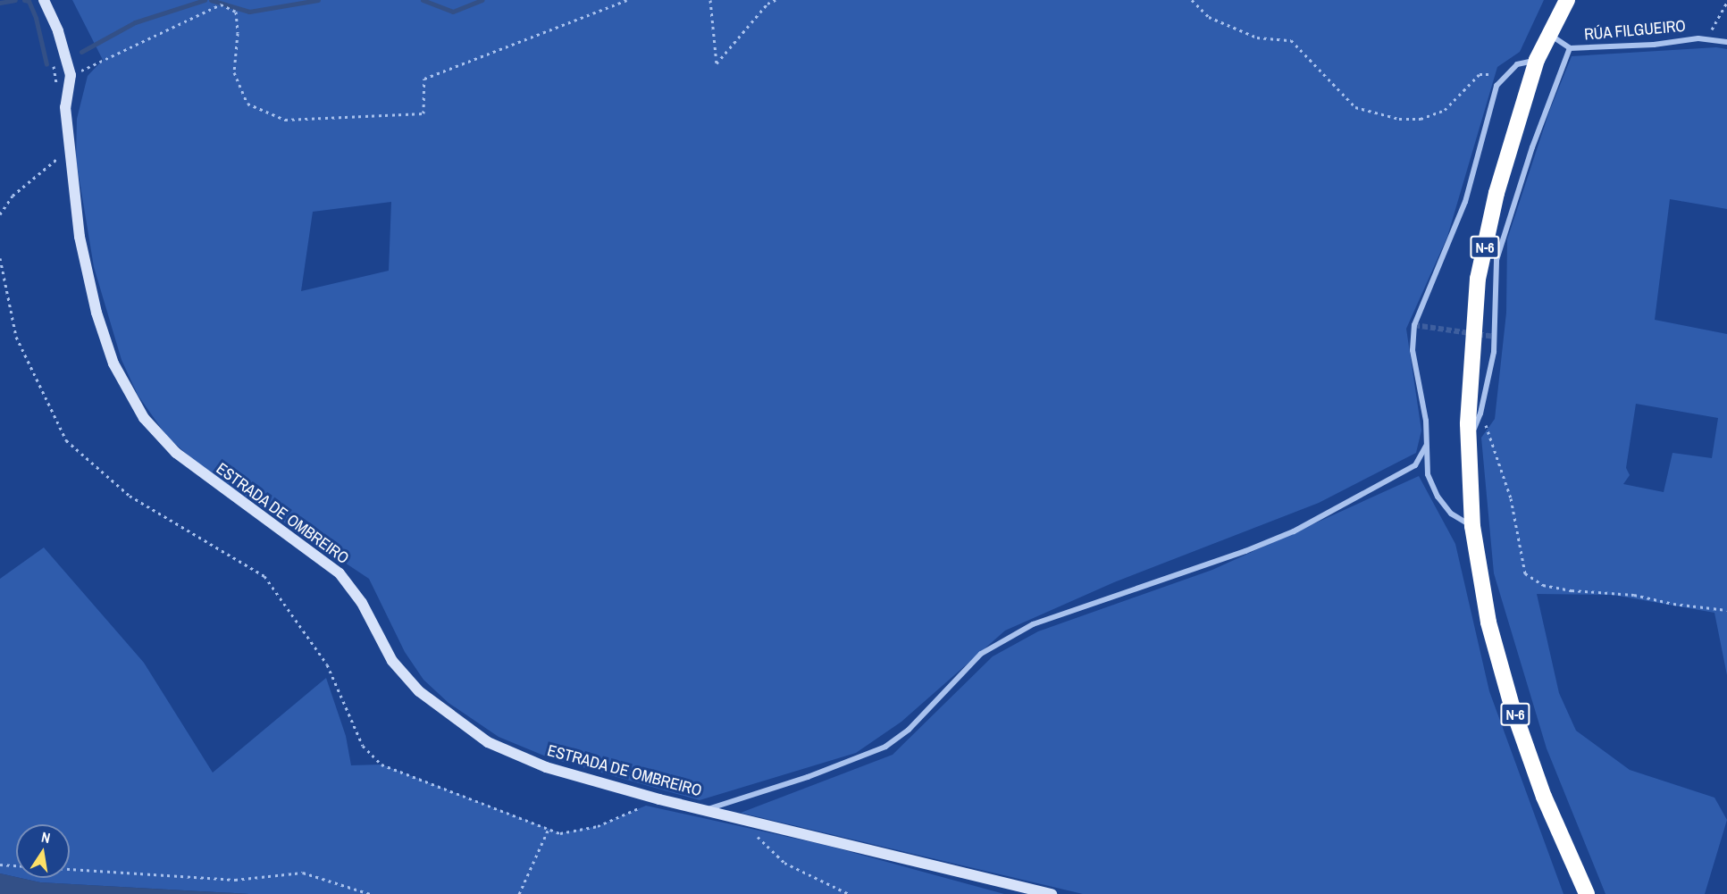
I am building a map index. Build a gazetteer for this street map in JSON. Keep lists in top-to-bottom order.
{
  "streets": {
    "highway": ["N-6"],
    "street": ["RÚA FILGUEIRO", "ESTRADA DE OMBREIRO"]
  },
  "crossings": [
    ["RÚA FILGUEIRO", "N-6"]
  ],
  "north": "top"
}
